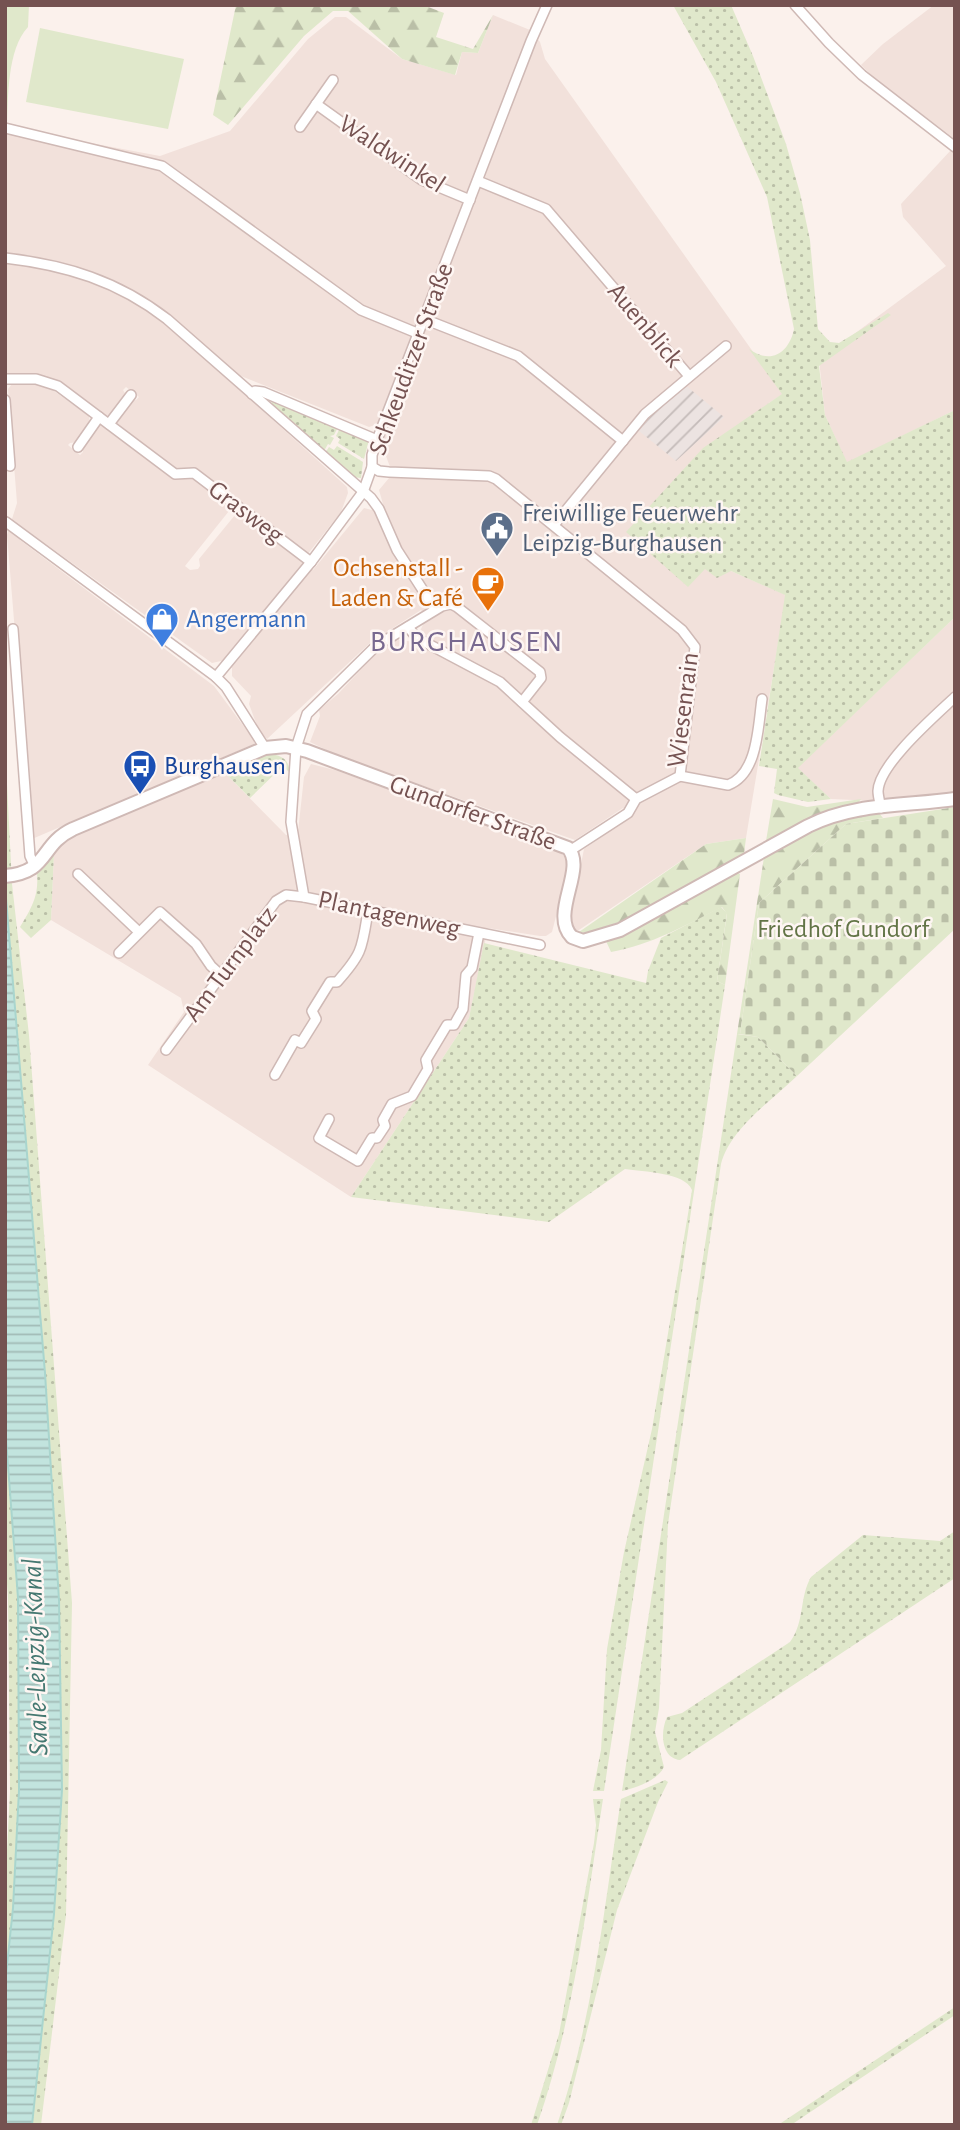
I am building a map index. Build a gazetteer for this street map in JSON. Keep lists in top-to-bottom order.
{
  "streets": {
    "street": [
      "Waldwinkel",
      "Auenblick",
      "Schkeuditzer Straße",
      "Grasweg",
      "Wiesenrain",
      "Gundorfer Straße",
      "Plantagenweg",
      "Am Turnplatz"
    ]
  },
  "crossings": [
    ["Waldwinkel", "Schkeuditzer Straße"],
    ["Auenblick", "Schkeuditzer Straße"],
    ["Auenblick", "Wiesenrain"],
    ["Schkeuditzer Straße", "Grasweg"],
    ["Schkeuditzer Straße", "Wiesenrain"],
    ["Wiesenrain", "Gundorfer Straße"],
    ["Gundorfer Straße", "Plantagenweg"],
    ["Plantagenweg", "Am Turnplatz"]
  ],
  "districts": ["BURGHAUSEN"],
  "water": ["Saale-Leipzig-Kanal"],
  "parks": ["Friedhof Gundorf"],
  "places": {
    "public building": ["Freiwillige Feuerwehr Leipzig-Burghausen"],
    "cafe": ["Ochsenstall - Laden & Café"],
    "shop": ["Angermann"],
    "bus stop": ["Burghausen"]
  }
}
